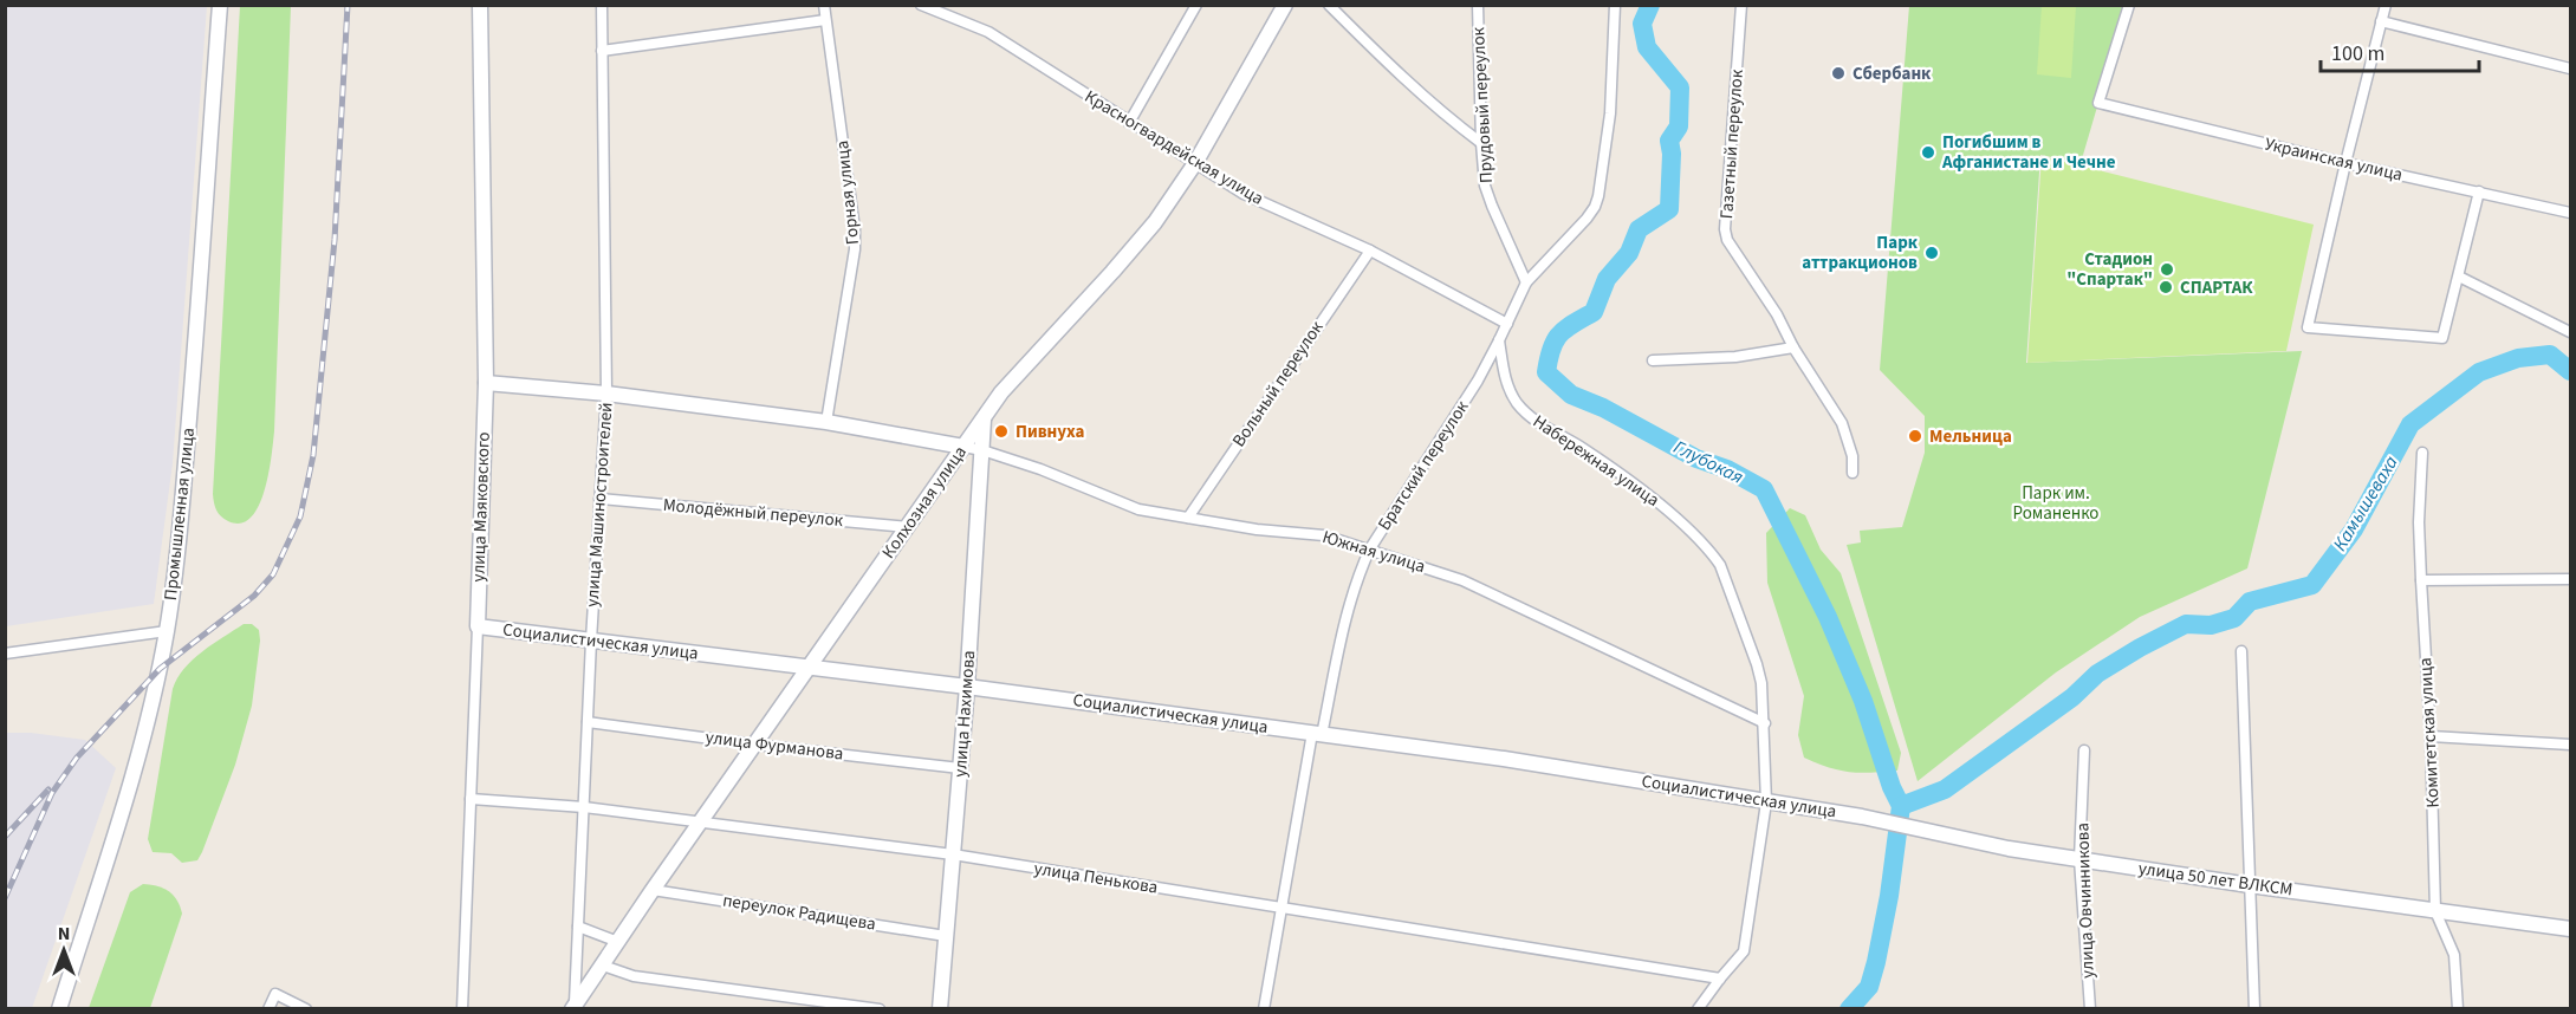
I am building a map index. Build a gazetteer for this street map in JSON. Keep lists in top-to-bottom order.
{
  "streets": {
    "main road": [
      "Колхозная улица",
      "улица Маяковского",
      "Промышленная улица",
      "Социалистическая улица",
      "улица Нахимова",
      "улица 50 лет ВЛКСМ"
    ],
    "street": [
      "Прудовый переулок",
      "Газетный переулок",
      "Красногвардейская улица",
      "Украинская улица",
      "Горная улица",
      "Вольный переулок",
      "Набережная улица",
      "Братский переулок",
      "улица Машиностроителей",
      "Молодёжный переулок",
      "Южная улица",
      "Комитетская улица",
      "улица Фурманова",
      "улица Пенькова",
      "улица Овчинникова",
      "переулок Радищева"
    ]
  },
  "crossings": [
    ["Красногвардейская улица", "Вольный переулок"],
    ["Красногвардейская улица", "Братский переулок"],
    ["Красногвардейская улица", "Колхозная улица"],
    ["Вольный переулок", "Южная улица"],
    ["Набережная улица", "Братский переулок"],
    ["Набережная улица", "Южная улица"],
    ["Набережная улица", "Социалистическая улица"],
    ["Набережная улица", "улица Пенькова"],
    ["Братский переулок", "Южная улица"],
    ["Братский переулок", "Социалистическая улица"],
    ["Братский переулок", "улица Пенькова"],
    ["Колхозная улица", "улица Машиностроителей"],
    ["Колхозная улица", "Молодёжный переулок"],
    ["Колхозная улица", "Южная улица"],
    ["Колхозная улица", "Социалистическая улица"],
    ["Колхозная улица", "улица Нахимова"],
    ["Колхозная улица", "улица Фурманова"],
    ["Колхозная улица", "улица Пенькова"],
    ["Колхозная улица", "переулок Радищева"],
    ["улица Машиностроителей", "Молодёжный переулок"],
    ["улица Машиностроителей", "Социалистическая улица"],
    ["улица Машиностроителей", "улица Фурманова"],
    ["улица Машиностроителей", "улица Пенькова"],
    ["улица Маяковского", "Социалистическая улица"],
    ["улица Маяковского", "улица Пенькова"],
    ["Южная улица", "улица Нахимова"],
    ["Социалистическая улица", "улица Нахимова"],
    ["Социалистическая улица", "улица 50 лет ВЛКСМ"],
    ["улица Нахимова", "улица Фурманова"],
    ["улица Нахимова", "улица Пенькова"],
    ["улица Нахимова", "переулок Радищева"],
    ["Комитетская улица", "улица 50 лет ВЛКСМ"],
    ["улица 50 лет ВЛКСМ", "улица Овчинникова"]
  ],
  "water": ["Глубокая", "Камышеваха"],
  "parks": ["Парк им. Романенко"],
  "places": [
    "Сбербанк",
    "Погибшим в Афганистане и Чечне",
    "Парк аттракционов",
    "Стадион \"Спартак\"",
    "СПАРТАК",
    "Пивнуха",
    "Мельница"
  ],
  "scale_bar": "100 m",
  "north": "top"
}
